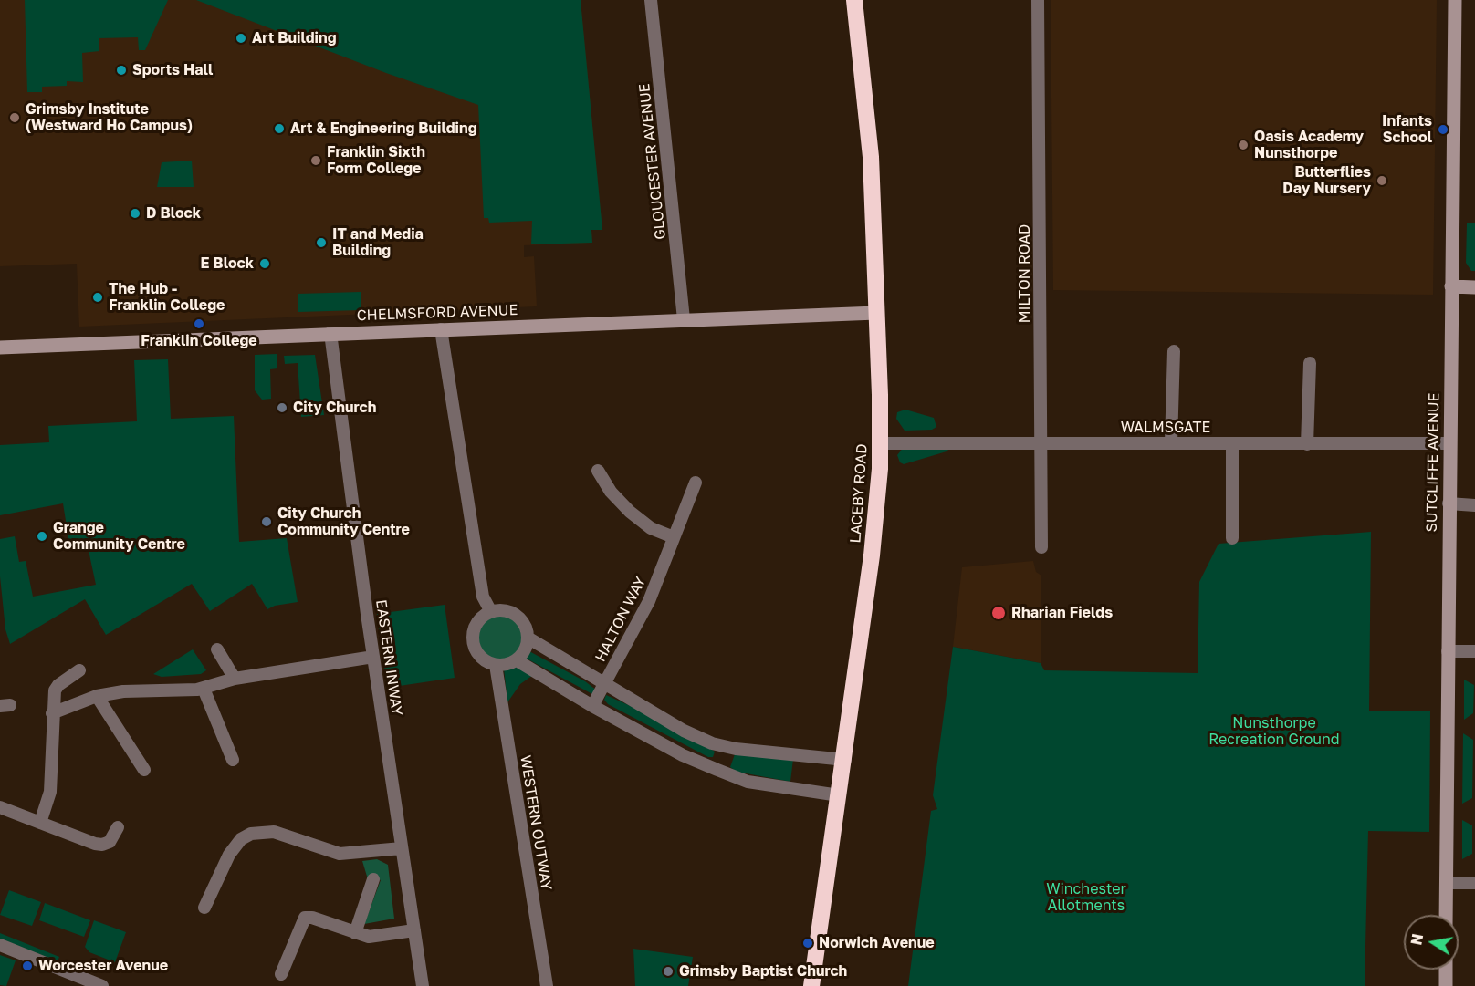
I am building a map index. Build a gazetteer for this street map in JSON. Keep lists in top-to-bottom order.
{
  "streets": {
    "highway": ["LACEBY ROAD"],
    "street": [
      "GLOUCESTER AVENUE",
      "MILTON ROAD",
      "CHELMSFORD AVENUE",
      "WALMSGATE",
      "SUTCLIFFE AVENUE",
      "HALTON WAY",
      "EASTERN INWAY",
      "WESTERN OUTWAY"
    ]
  },
  "crossings": [
    ["GLOUCESTER AVENUE", "CHELMSFORD AVENUE"],
    ["MILTON ROAD", "WALMSGATE"],
    ["CHELMSFORD AVENUE", "LACEBY ROAD"],
    ["CHELMSFORD AVENUE", "EASTERN INWAY"],
    ["WALMSGATE", "SUTCLIFFE AVENUE"],
    ["WALMSGATE", "LACEBY ROAD"]
  ],
  "parks": ["Nunsthorpe Recreation Ground", "Winchester Allotments"],
  "places": [
    "Art Building",
    "Sports Hall",
    "Grimsby Institute (Westward Ho Campus)",
    "Art & Engineering Building",
    "Infants School",
    "Oasis Academy Nunsthorpe",
    "Franklin Sixth Form College",
    "Butterflies Day Nursery",
    "D Block",
    "IT and Media Building",
    "E Block",
    "The Hub - Franklin College",
    "Franklin College",
    "City Church",
    "City Church Community Centre",
    "Grange Community Centre",
    "Rharian Fields",
    "Norwich Avenue",
    "Worcester Avenue",
    "Grimsby Baptist Church"
  ],
  "north": "left"
}
